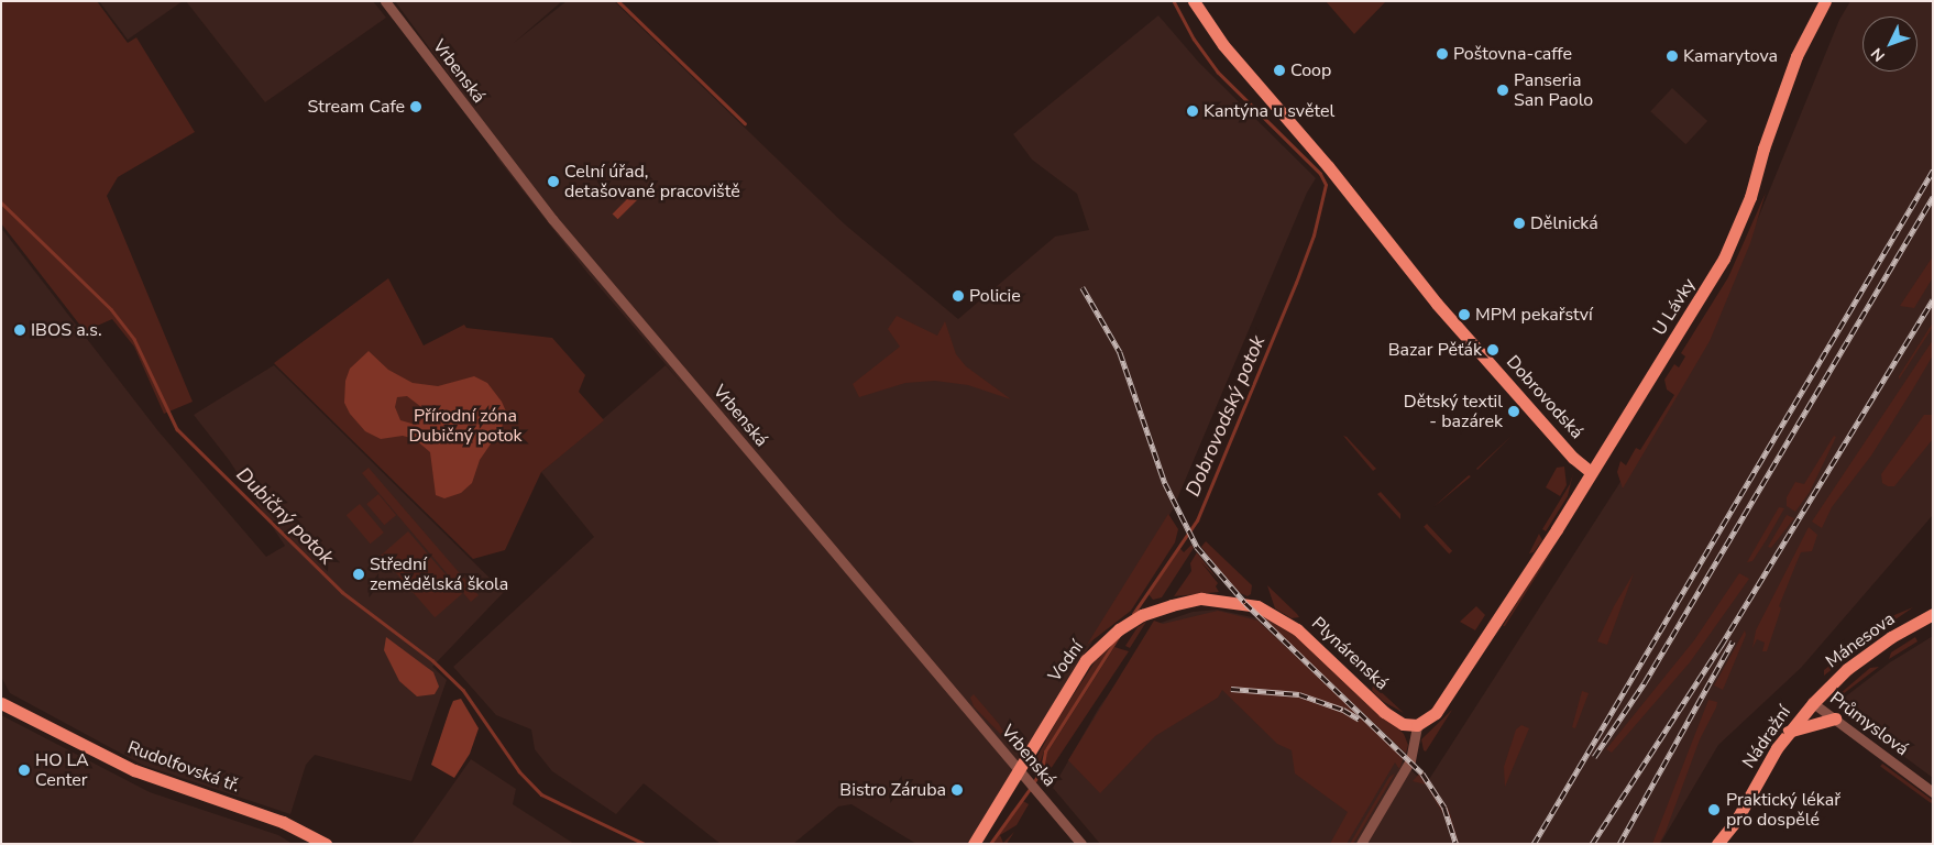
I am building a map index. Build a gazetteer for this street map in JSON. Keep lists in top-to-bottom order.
{
  "streets": {
    "main road": [
      "U Lávky",
      "Dobrovodská",
      "Mánesova",
      "Plynárenská",
      "Vodní",
      "Nádražní",
      "Rudolfovská tř."
    ],
    "street": ["Vrbenská", "Průmyslová"]
  },
  "crossings": [
    ["Vrbenská", "Vodní"],
    ["U Lávky", "Dobrovodská"],
    ["Mánesova", "Průmyslová"],
    ["Mánesova", "Nádražní"],
    ["Plynárenská", "Vodní"],
    ["Průmyslová", "Nádražní"]
  ],
  "water": ["Dobrovodský potok", "Dubičný potok"],
  "parks": ["Přírodní zóna Dubičný potok"],
  "places": [
    "Poštovna-caffe",
    "Kamarytova",
    "Coop",
    "Panseria San Paolo",
    "Stream Cafe",
    "Kantýna u světel",
    "Celní úřad, detašované pracoviště",
    "Dělnická",
    "Policie",
    "MPM pekařství",
    "IBOS a.s.",
    "Bazar Pěťák",
    "Dětský textil - bazárek",
    "Střední zemědělská škola",
    "HO LA Center",
    "Bistro Záruba",
    "Praktický lékař pro dospělé"
  ],
  "north": "bottom left"
}
